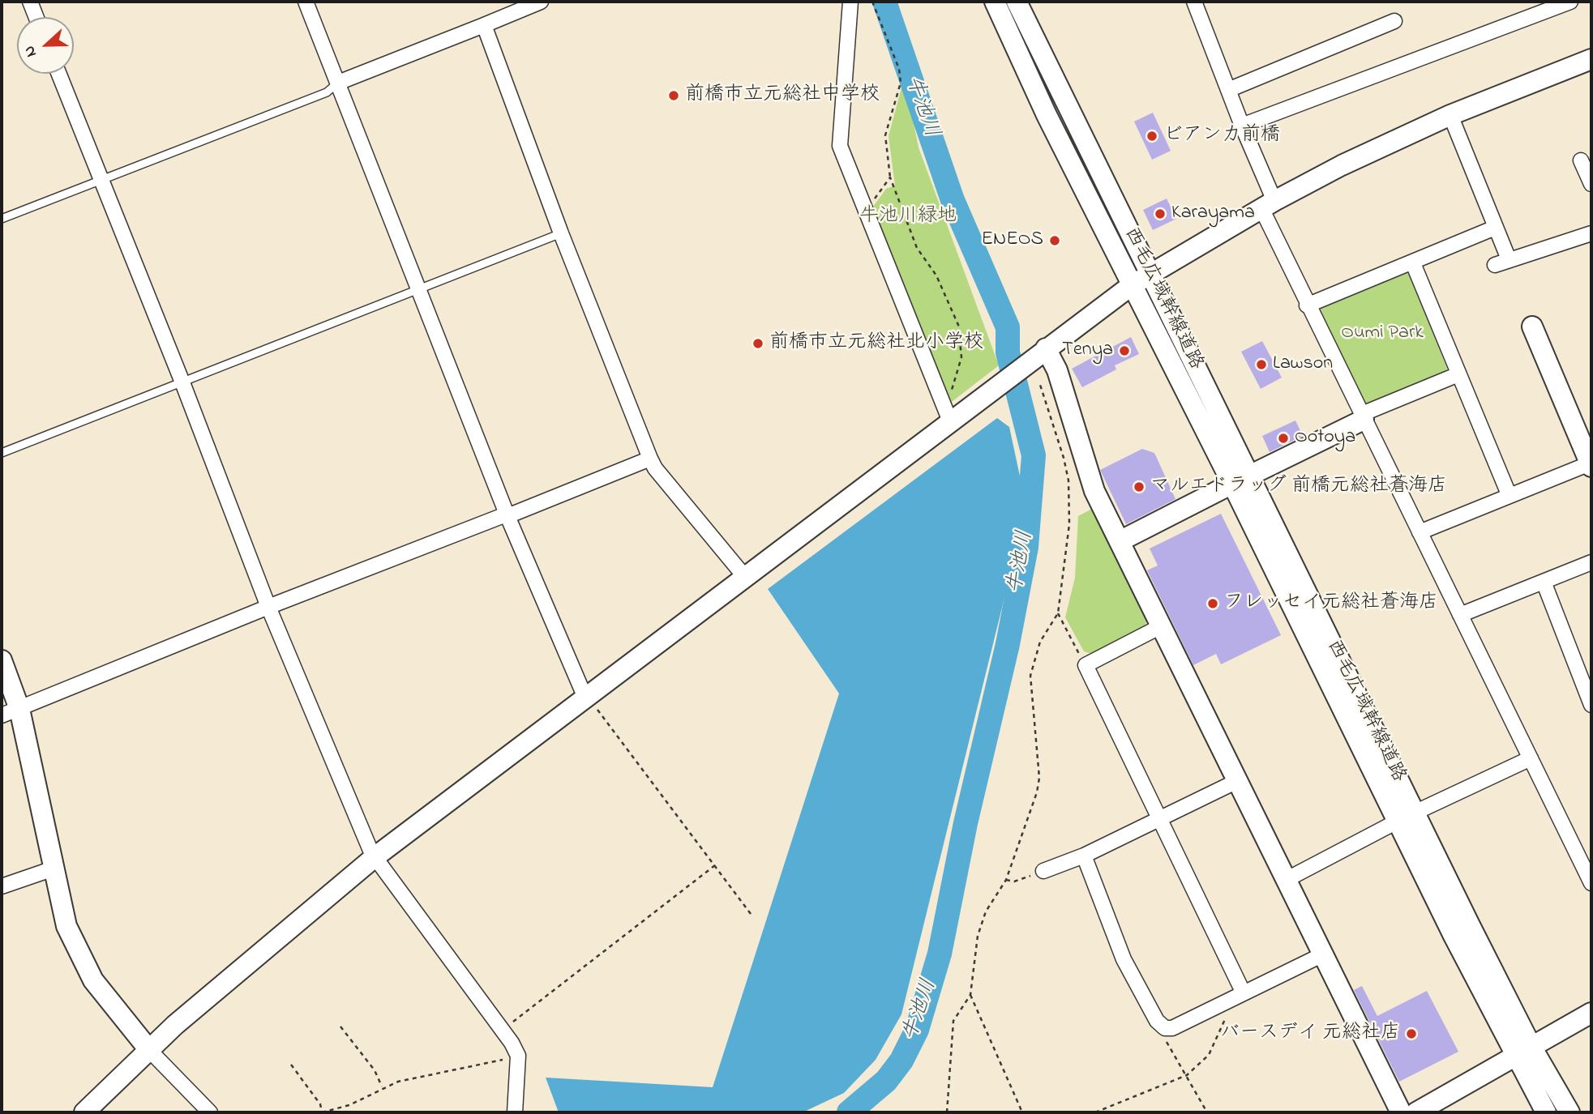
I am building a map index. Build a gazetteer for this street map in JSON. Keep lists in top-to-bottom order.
{
  "streets": {
    "street": ["西毛広域幹線道路"]
  },
  "water": ["牛池川"],
  "parks": ["牛池川緑地", "Oumi Park"],
  "places": [
    "前橋市立元総社中学校",
    "ビアンカ前橋",
    "Karayama",
    "ENEOS",
    "前橋市立元総社北小学校",
    "Tenya",
    "Lawson",
    "Ootoya",
    "マルエドラッグ 前橋元総社蒼海店",
    "フレッセイ元総社蒼海店",
    "バースデイ 元総社店"
  ],
  "north": "left"
}
